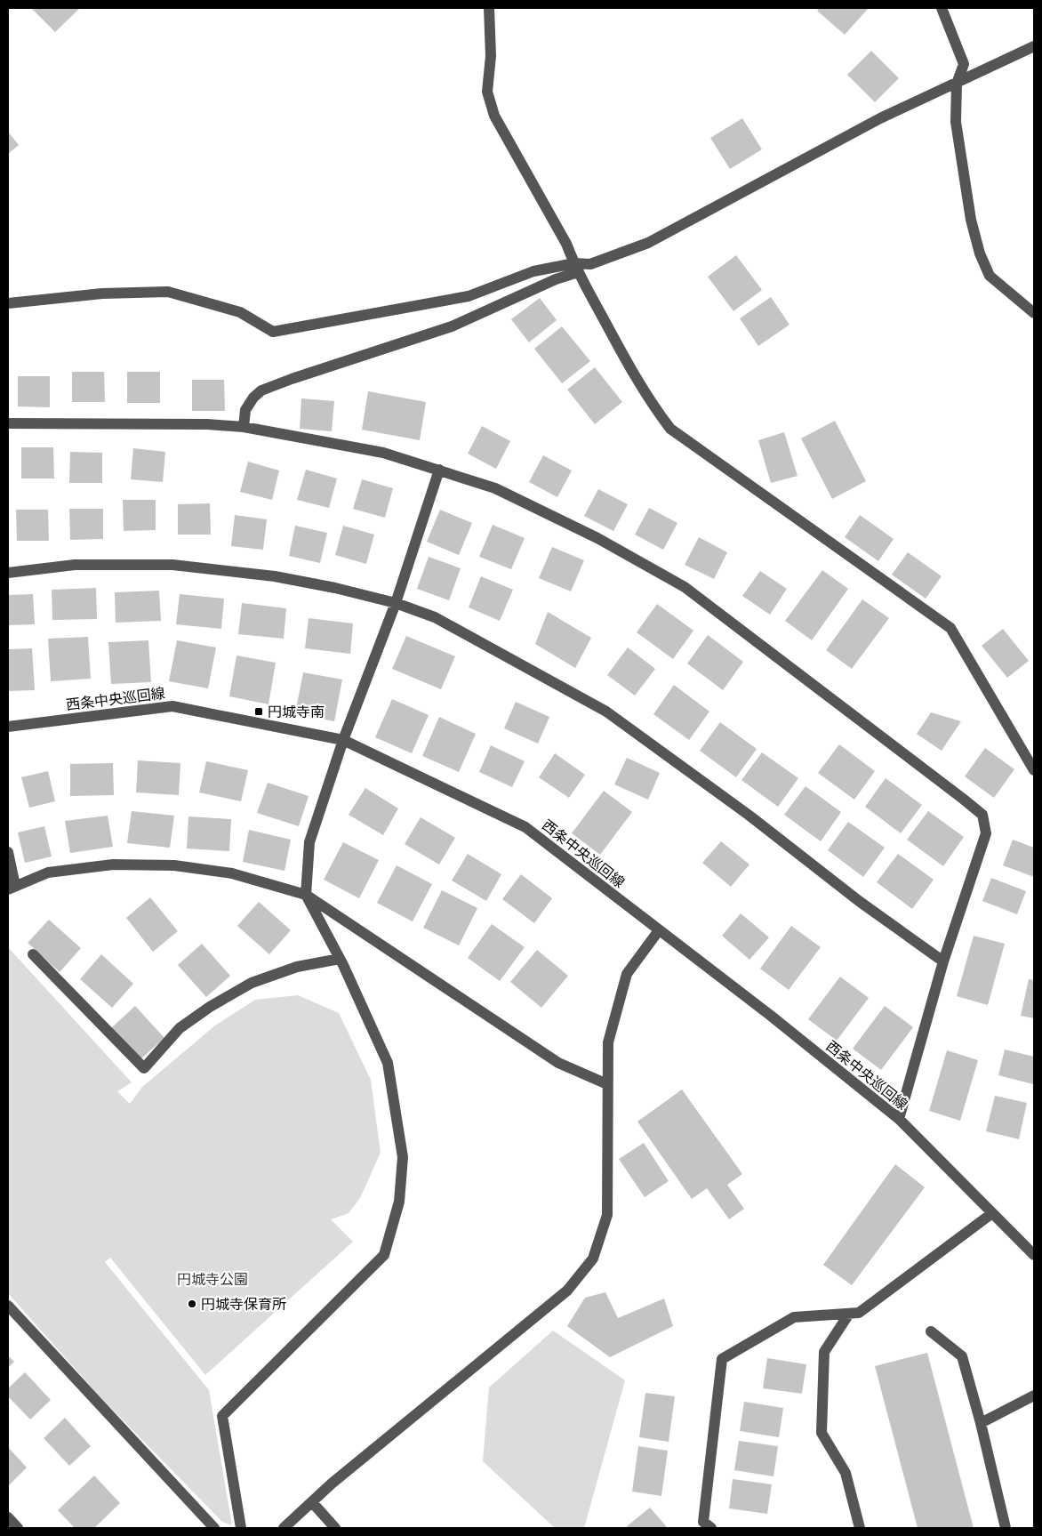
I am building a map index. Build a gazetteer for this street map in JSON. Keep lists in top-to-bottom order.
{
  "streets": {
    "street": ["西条中央巡回線"]
  },
  "parks": ["円城寺公園"],
  "places": {
    "transit": ["円城寺南"],
    "other": ["円城寺保育所"]
  }
}
